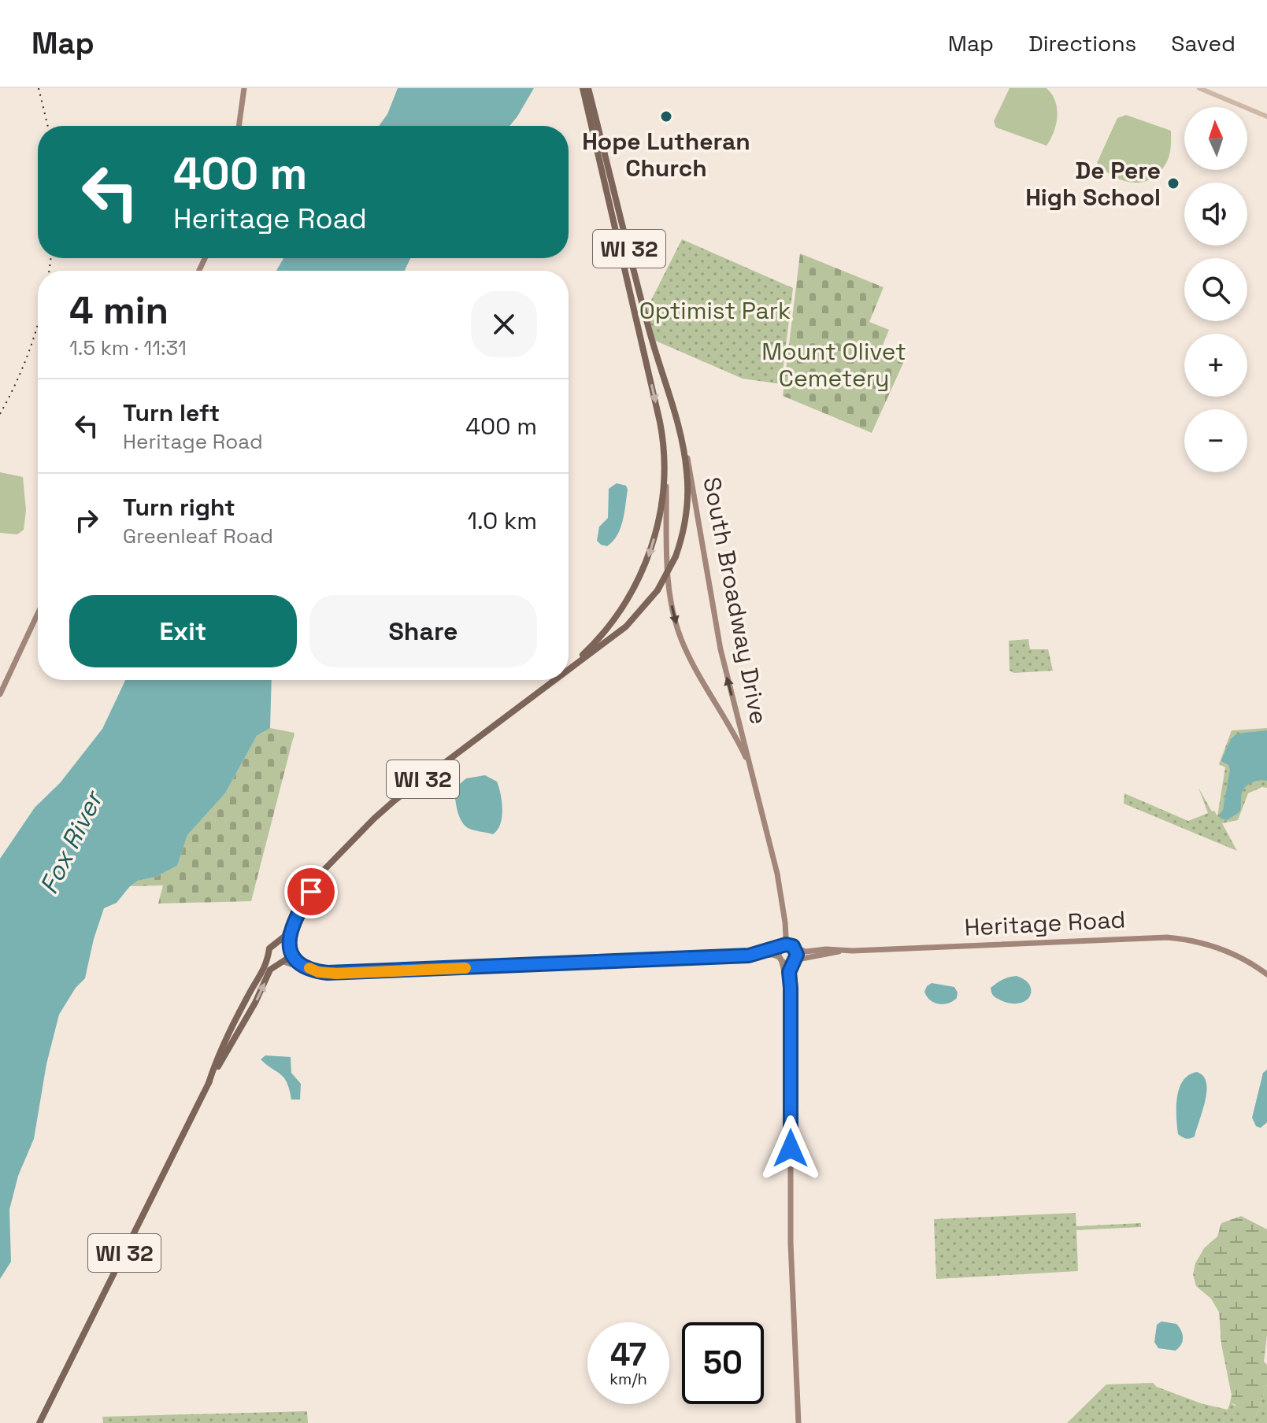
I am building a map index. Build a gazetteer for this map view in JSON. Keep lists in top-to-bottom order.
{
  "streets": {
    "main road": ["WI 32", "South Broadway Drive", "Heritage Road"]
  },
  "crossings": [
    ["WI 32", "South Broadway Drive"],
    ["South Broadway Drive", "Heritage Road"]
  ],
  "water": ["Fox River"],
  "parks": ["Optimist Park", "Mount Olivet Cemetery"],
  "places": ["Hope Lutheran Church", "De Pere High School"],
  "north": "top",
  "page": {
    "header": "Map",
    "nav": ["Map", "Directions", "Saved"],
    "map_buttons": ["+", "−"],
    "turn": ["400 m", "Heritage Road"],
    "heading": ["4 min", "1.5 km · 11:31"],
    "list": [
      {
        "name": "Turn left",
        "note": "Heritage Road",
        "value": "400 m"
      },
      {
        "name": "Turn right",
        "note": "Greenleaf Road",
        "value": "1.0 km"
      }
    ],
    "buttons": ["Exit", "Share"],
    "speed": "47 km/h",
    "limit": "50"
  }
}
